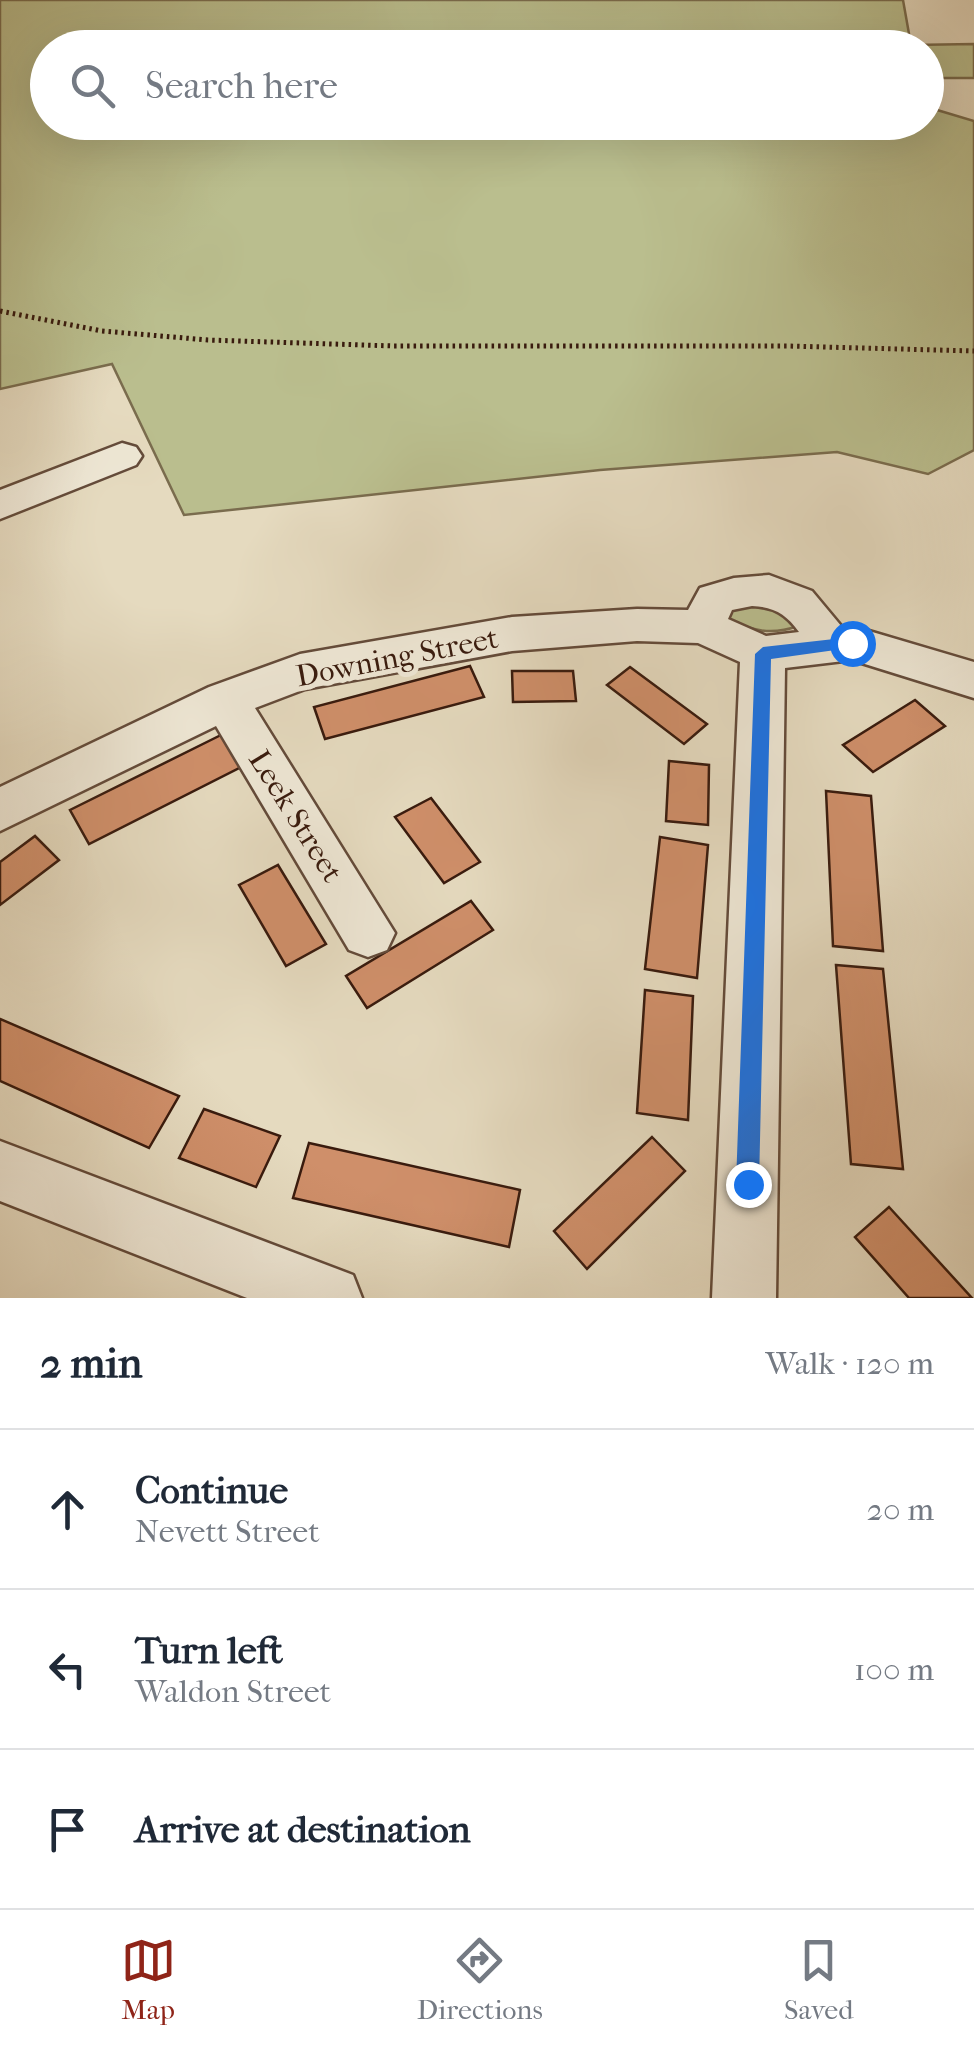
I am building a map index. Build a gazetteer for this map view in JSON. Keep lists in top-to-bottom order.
{
  "streets": {
    "street": ["Downing Street", "Leek Street"]
  },
  "crossings": [
    ["Downing Street", "Leek Street"]
  ],
  "page": {
    "search": "Search here",
    "heading": ["2 min", "Walk · 120 m"],
    "list": [
      ["Continue", "Nevett Street", "20 m"],
      ["Turn left", "Waldon Street", "100 m"],
      "Arrive at destination"
    ],
    "nav": ["Map", "Directions", "Saved"]
  }
}
